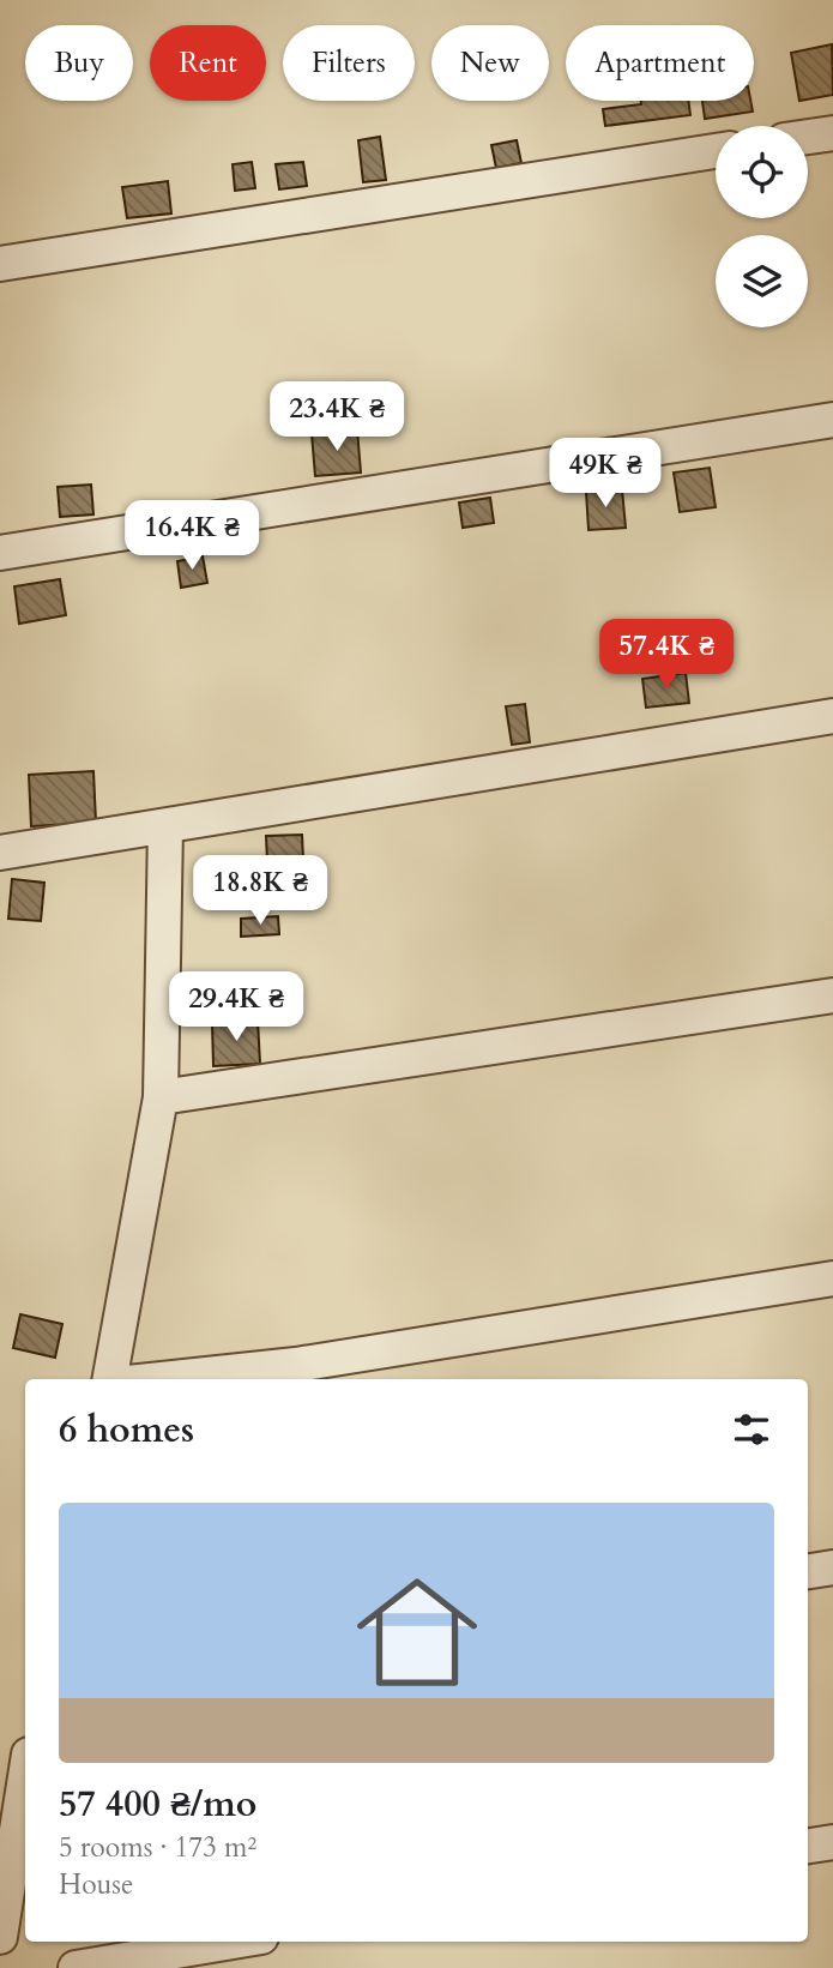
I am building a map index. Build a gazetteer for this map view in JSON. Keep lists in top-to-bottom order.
{
  "page": {
    "chip": [
      "Buy",
      "Rent",
      "Filters",
      "New",
      "Apartment"
    ],
    "price": [
      "23.4K ₴",
      "49K ₴",
      "16.4K ₴",
      "57.4K ₴",
      "18.8K ₴",
      "29.4K ₴"
    ],
    "heading": "6 homes",
    "list": [
      {
        "name": "57 400 ₴/mo",
        "note": "5 rooms · 173 m² · House"
      }
    ]
  }
}
